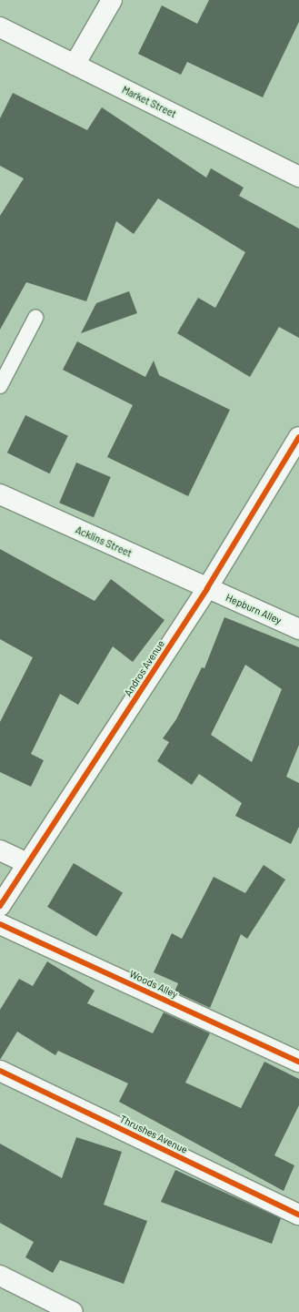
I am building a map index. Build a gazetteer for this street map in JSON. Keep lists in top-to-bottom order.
{
  "streets": {
    "street": [
      "Market Street",
      "Acklins Street",
      "Hepburn Alley",
      "Andros Avenue",
      "Woods Alley",
      "Thrushes Avenue"
    ]
  },
  "crossings": [
    ["Acklins Street", "Hepburn Alley"],
    ["Acklins Street", "Andros Avenue"],
    ["Hepburn Alley", "Andros Avenue"]
  ]
}
